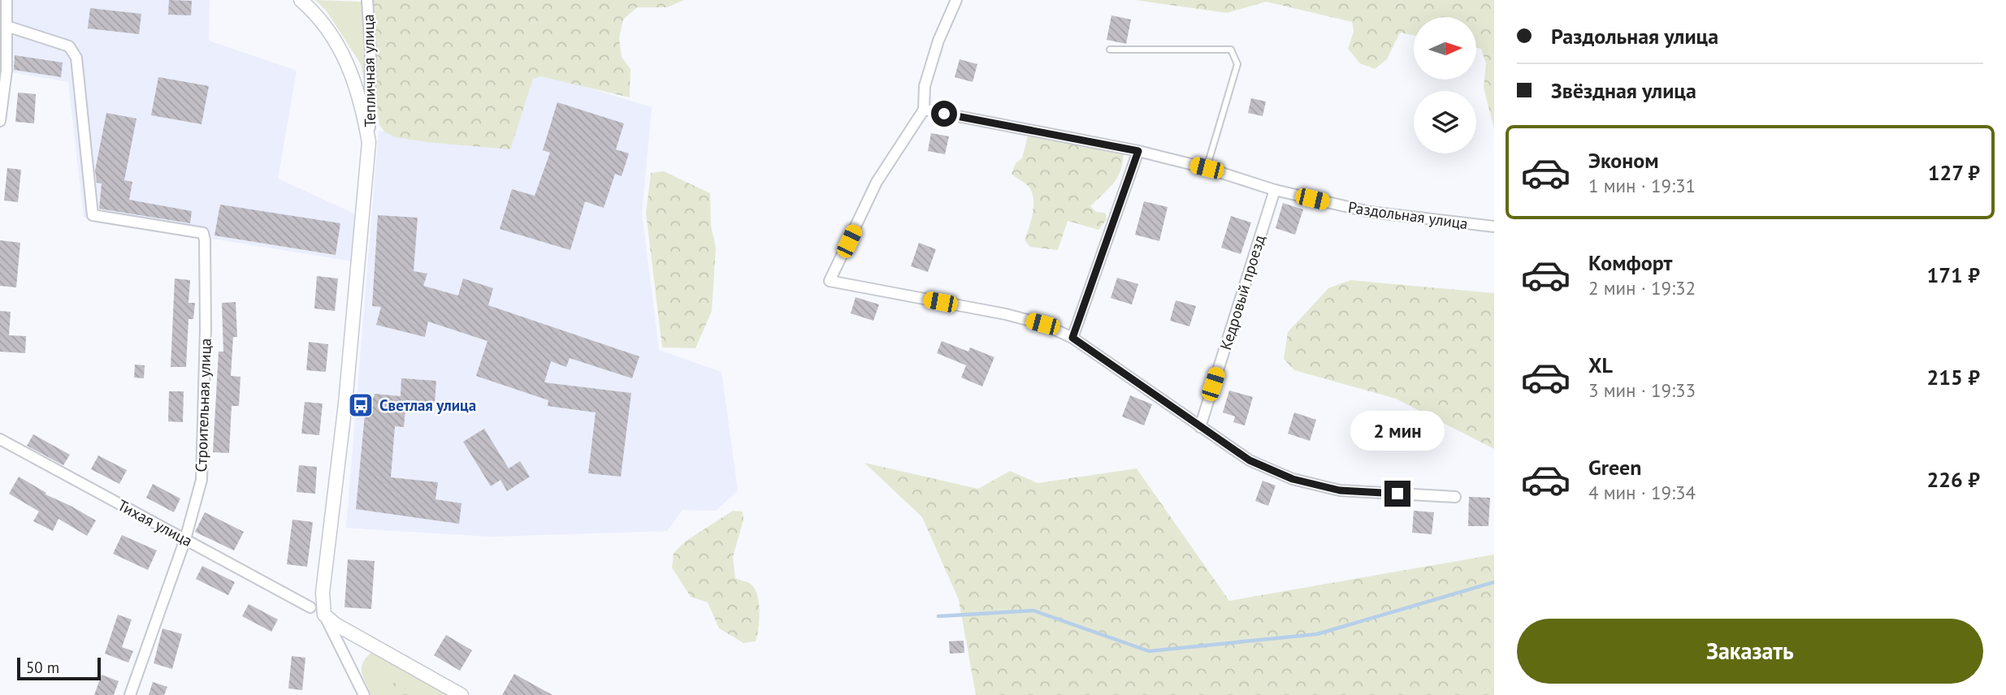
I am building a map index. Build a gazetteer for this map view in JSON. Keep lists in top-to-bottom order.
{
  "streets": {
    "street": [
      "Тепличная улица",
      "Раздольная улица",
      "Кедровый проезд",
      "Строительная улица",
      "Тихая улица"
    ]
  },
  "crossings": [
    ["Раздольная улица", "Кедровый проезд"],
    ["Строительная улица", "Тихая улица"]
  ],
  "places": {
    "bus stop": ["Светлая улица"]
  },
  "scale_bar": "50 m",
  "north": "right",
  "page": {
    "banner": ["Раздольная улица", "Звёздная улица"],
    "list": [
      {
        "name": "Эконом",
        "note": "1 мин · 19:31",
        "value": "127 ₽"
      },
      {
        "name": "Комфорт",
        "note": "2 мин · 19:32",
        "value": "171 ₽"
      },
      {
        "name": "XL",
        "note": "3 мин · 19:33",
        "value": "215 ₽"
      },
      {
        "name": "Green",
        "note": "4 мин · 19:34",
        "value": "226 ₽"
      }
    ],
    "bubble": "2 мин",
    "buttons": "Заказать",
    "scale": "50 m"
  }
}
